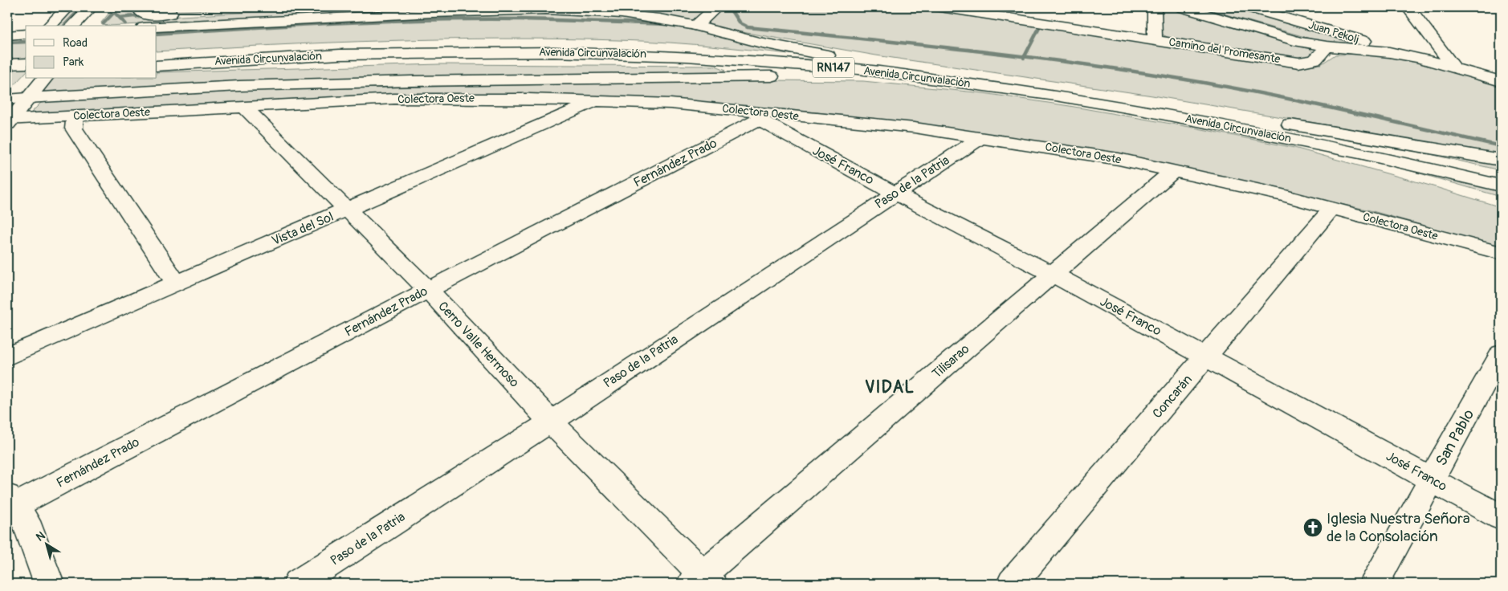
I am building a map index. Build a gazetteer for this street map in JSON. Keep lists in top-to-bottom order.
{
  "streets": {
    "main road": [
      "Juan Pekolj",
      "Camino del Promesante",
      "Avenida Circunvalación",
      "RN147",
      "Colectora Oeste",
      "Fernández Prado",
      "José Franco",
      "Paso de la Patria",
      "Vista del Sol",
      "Cerro Valle Hermoso",
      "Tilisarao",
      "Concarán",
      "San Pablo"
    ]
  },
  "crossings": [
    ["Juan Pekolj", "Camino del Promesante"],
    ["Colectora Oeste", "Fernández Prado"],
    ["Colectora Oeste", "José Franco"],
    ["Colectora Oeste", "Paso de la Patria"],
    ["Colectora Oeste", "Vista del Sol"],
    ["Colectora Oeste", "Cerro Valle Hermoso"],
    ["Colectora Oeste", "Tilisarao"],
    ["Colectora Oeste", "Concarán"],
    ["Fernández Prado", "José Franco"],
    ["Fernández Prado", "Cerro Valle Hermoso"],
    ["José Franco", "Paso de la Patria"],
    ["José Franco", "Tilisarao"],
    ["José Franco", "Concarán"],
    ["José Franco", "San Pablo"],
    ["Paso de la Patria", "Cerro Valle Hermoso"],
    ["Vista del Sol", "Cerro Valle Hermoso"],
    ["Cerro Valle Hermoso", "Tilisarao"]
  ],
  "districts": ["VIDAL"],
  "places": {
    "church": ["Iglesia Nuestra Señora de la Consolación"]
  },
  "legend": ["Road", "Park"],
  "north": "top left"
}
